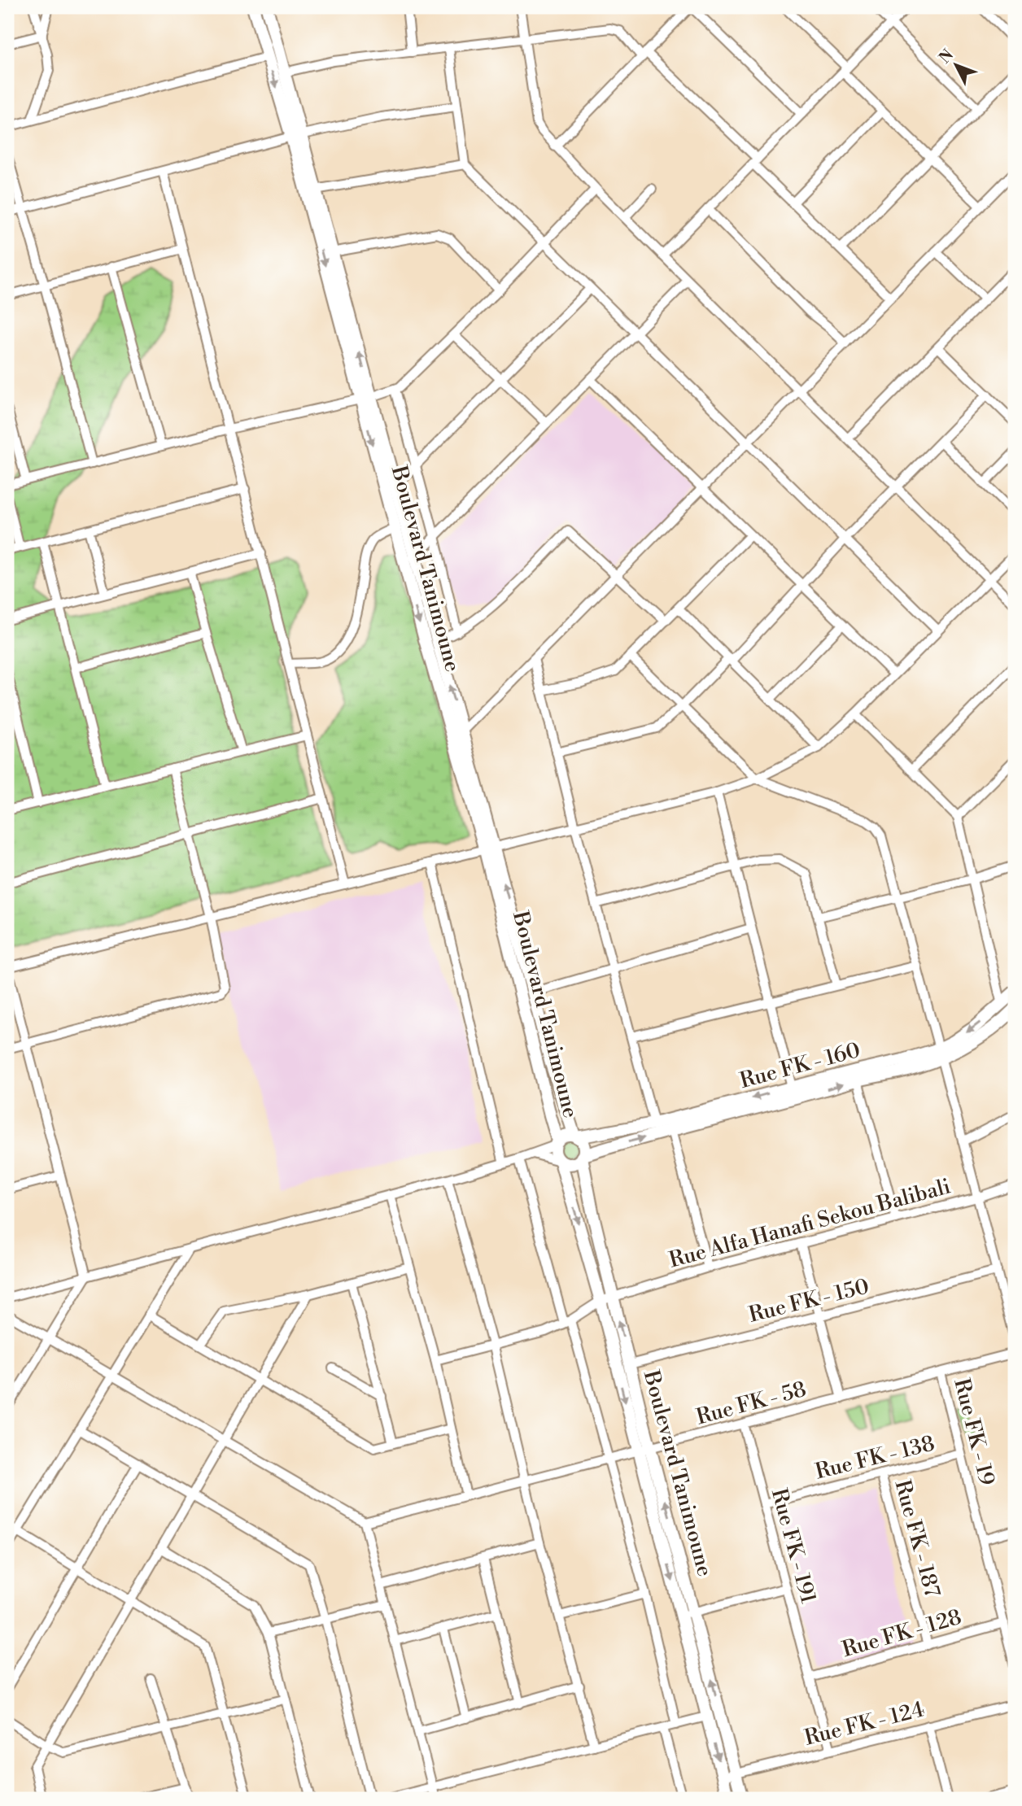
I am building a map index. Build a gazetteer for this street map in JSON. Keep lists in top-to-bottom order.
{
  "streets": {
    "main road": ["Boulevard Tanimoune", "Rue FK - 160"],
    "street": [
      "Rue Alfa Hanafi Sekou Balibali",
      "Rue FK - 150",
      "Rue FK - 58",
      "Rue FK - 19",
      "Rue FK - 138",
      "Rue FK - 187",
      "Rue FK - 191",
      "Rue FK - 128",
      "Rue FK - 124"
    ]
  },
  "crossings": [
    ["Boulevard Tanimoune", "Rue FK - 160"],
    ["Boulevard Tanimoune", "Rue Alfa Hanafi Sekou Balibali"],
    ["Boulevard Tanimoune", "Rue FK - 150"],
    ["Boulevard Tanimoune", "Rue FK - 58"],
    ["Boulevard Tanimoune", "Rue FK - 124"],
    ["Rue FK - 58", "Rue FK - 19"],
    ["Rue FK - 58", "Rue FK - 191"],
    ["Rue FK - 19", "Rue FK - 138"],
    ["Rue FK - 19", "Rue FK - 128"],
    ["Rue FK - 138", "Rue FK - 187"],
    ["Rue FK - 138", "Rue FK - 191"],
    ["Rue FK - 187", "Rue FK - 128"],
    ["Rue FK - 191", "Rue FK - 128"],
    ["Rue FK - 191", "Rue FK - 124"]
  ],
  "north": "top left"
}
